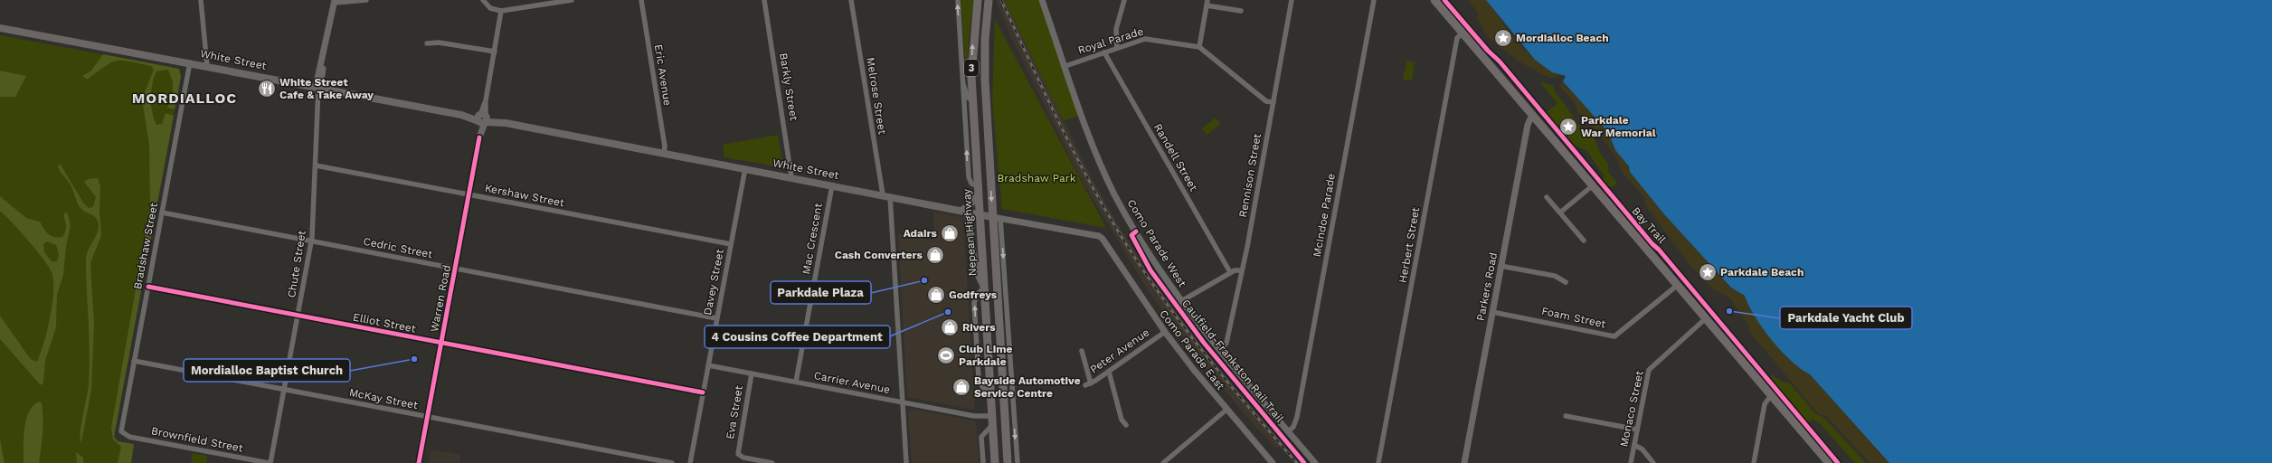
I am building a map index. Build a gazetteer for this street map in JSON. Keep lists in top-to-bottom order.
{
  "streets": {
    "highway": ["3", "Nepean Highway"],
    "main road": ["White Street"],
    "street": [
      "Royal Parade",
      "Eric Avenue",
      "Barkly Street",
      "Melrose Street",
      "Randell Street",
      "Rennison Street",
      "Kershaw Street",
      "McIndoe Parade",
      "Mac Crescent",
      "Como Parade West",
      "Herbert Street",
      "Bradshaw Street",
      "Cedric Street",
      "Chute Street",
      "Davey Street",
      "Parkers Road",
      "Warren Road",
      "Foam Street",
      "Elliot Street",
      "Como Parade East",
      "Peter Avenue",
      "Carrier Avenue",
      "McKay Street",
      "Monaco Street",
      "Eva Street",
      "Brownfield Street"
    ],
    "cycle path": ["Bay Trail", "Caulfield-Frankston Rail Trail"]
  },
  "crossings": [
    ["Royal Parade", "Randell Street"],
    ["Royal Parade", "Rennison Street"],
    ["Royal Parade", "Como Parade West"],
    ["White Street", "3"],
    ["White Street", "Eric Avenue"],
    ["White Street", "Barkly Street"],
    ["White Street", "Melrose Street"],
    ["White Street", "Nepean Highway"],
    ["White Street", "Mac Crescent"],
    ["White Street", "Bradshaw Street"],
    ["White Street", "Chute Street"],
    ["White Street", "Davey Street"],
    ["White Street", "Warren Road"],
    ["White Street", "Como Parade East"],
    ["Rennison Street", "Como Parade West"],
    ["Kershaw Street", "Chute Street"],
    ["Kershaw Street", "Davey Street"],
    ["Kershaw Street", "Warren Road"],
    ["McIndoe Parade", "Como Parade West"],
    ["Nepean Highway", "Carrier Avenue"],
    ["Mac Crescent", "Carrier Avenue"],
    ["Bradshaw Street", "Cedric Street"],
    ["Bradshaw Street", "Elliot Street"],
    ["Bradshaw Street", "McKay Street"],
    ["Bradshaw Street", "Brownfield Street"],
    ["Cedric Street", "Chute Street"],
    ["Cedric Street", "Davey Street"],
    ["Cedric Street", "Warren Road"],
    ["Chute Street", "Elliot Street"],
    ["Chute Street", "McKay Street"],
    ["Chute Street", "Brownfield Street"],
    ["Davey Street", "Elliot Street"],
    ["Davey Street", "Carrier Avenue"],
    ["Parkers Road", "Foam Street"],
    ["Warren Road", "Elliot Street"],
    ["Warren Road", "McKay Street"],
    ["Como Parade East", "Peter Avenue"],
    ["Carrier Avenue", "Eva Street"]
  ],
  "districts": ["MORDIALLOC"],
  "parks": ["Bradshaw Park"],
  "places": {
    "place": ["Mordialloc Beach", "Parkdale War Memorial", "Parkdale Beach"],
    "restaurant": ["White Street Cafe & Take Away"],
    "shop": [
      "Adairs",
      "Cash Converters",
      "Godfreys",
      "Rivers",
      "Bayside Automotive Service Centre"
    ],
    "other": [
      "Parkdale Plaza",
      "Parkdale Yacht Club",
      "4 Cousins Coffee Department",
      "Mordialloc Baptist Church"
    ],
    "sports": ["Club Lime Parkdale"]
  }
}
